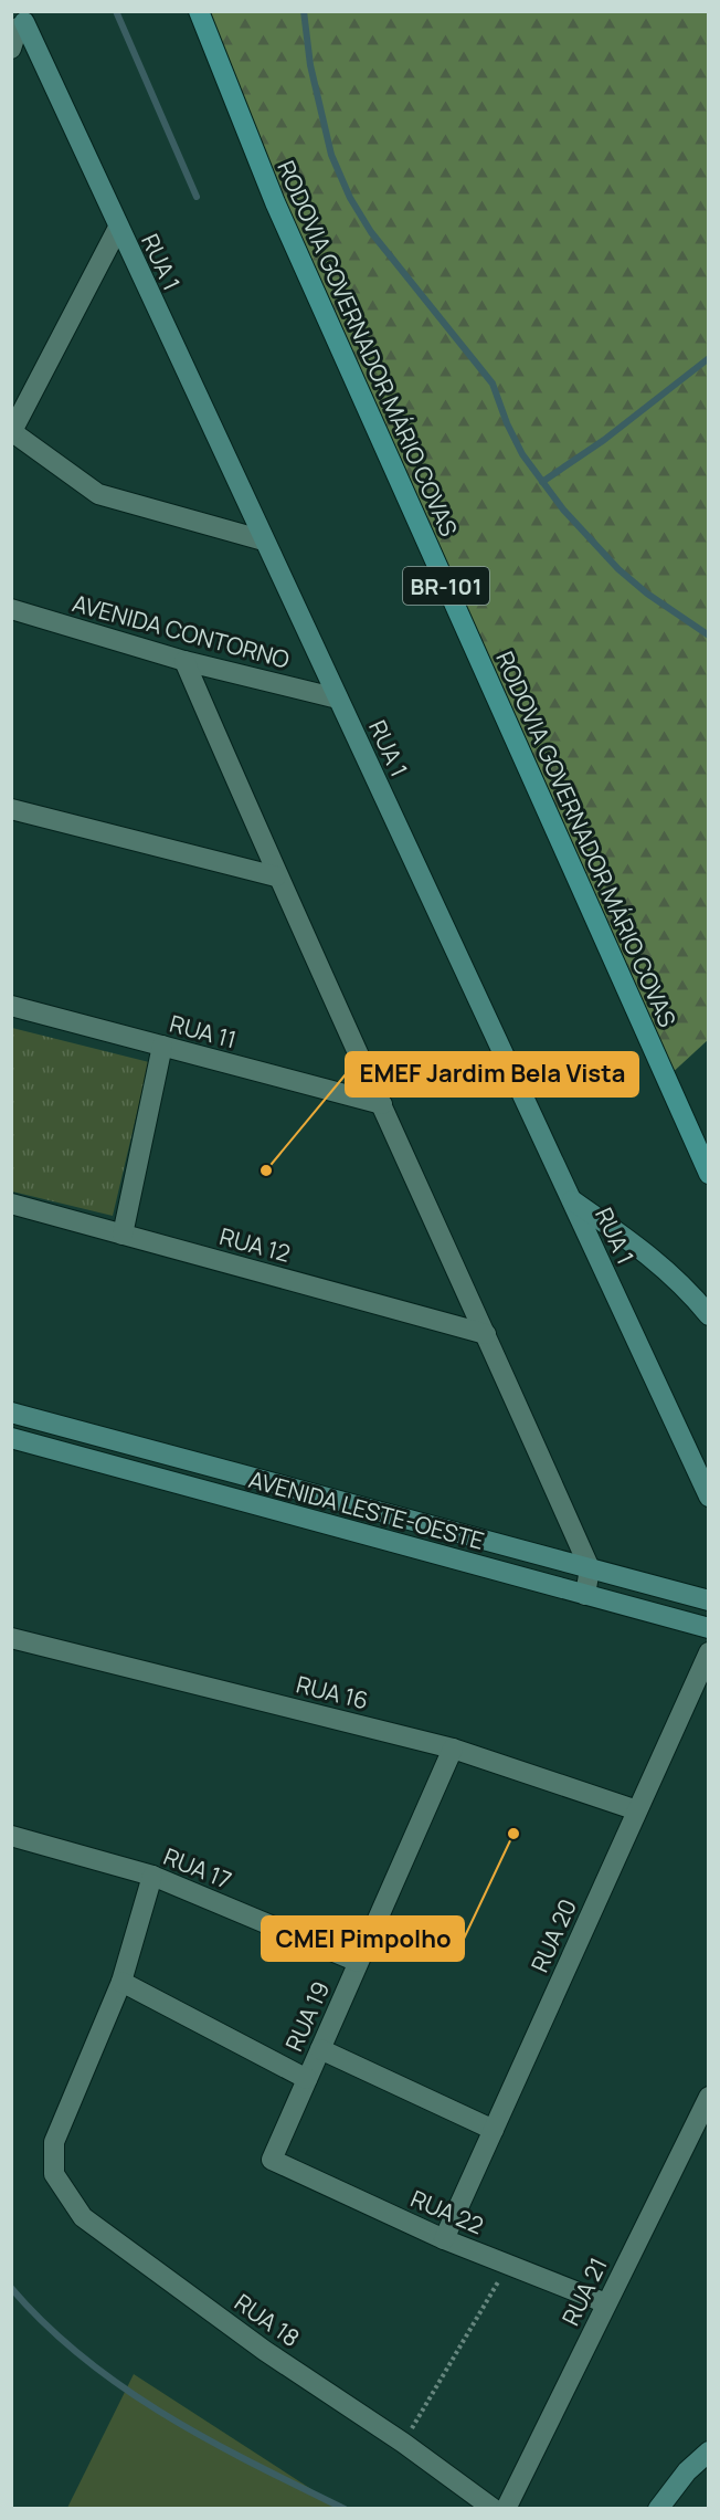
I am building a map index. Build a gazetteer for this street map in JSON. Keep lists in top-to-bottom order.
{
  "streets": {
    "main road": ["RODOVIA GOVERNADOR MÁRIO COVAS", "BR-101"],
    "street": [
      "RUA 1",
      "AVENIDA CONTORNO",
      "RUA 11",
      "RUA 12",
      "AVENIDA LESTE-OESTE",
      "RUA 16",
      "RUA 17",
      "RUA 20",
      "RUA 19",
      "RUA 22",
      "RUA 21",
      "RUA 18"
    ]
  },
  "crossings": [
    ["RUA 1", "AVENIDA CONTORNO"],
    ["RUA 16", "RUA 20"],
    ["RUA 16", "RUA 19"],
    ["RUA 17", "RUA 19"],
    ["RUA 20", "RUA 22"],
    ["RUA 19", "RUA 22"],
    ["RUA 22", "RUA 21"]
  ],
  "places": ["EMEF Jardim Bela Vista", "CMEI Pimpolho"]
}
